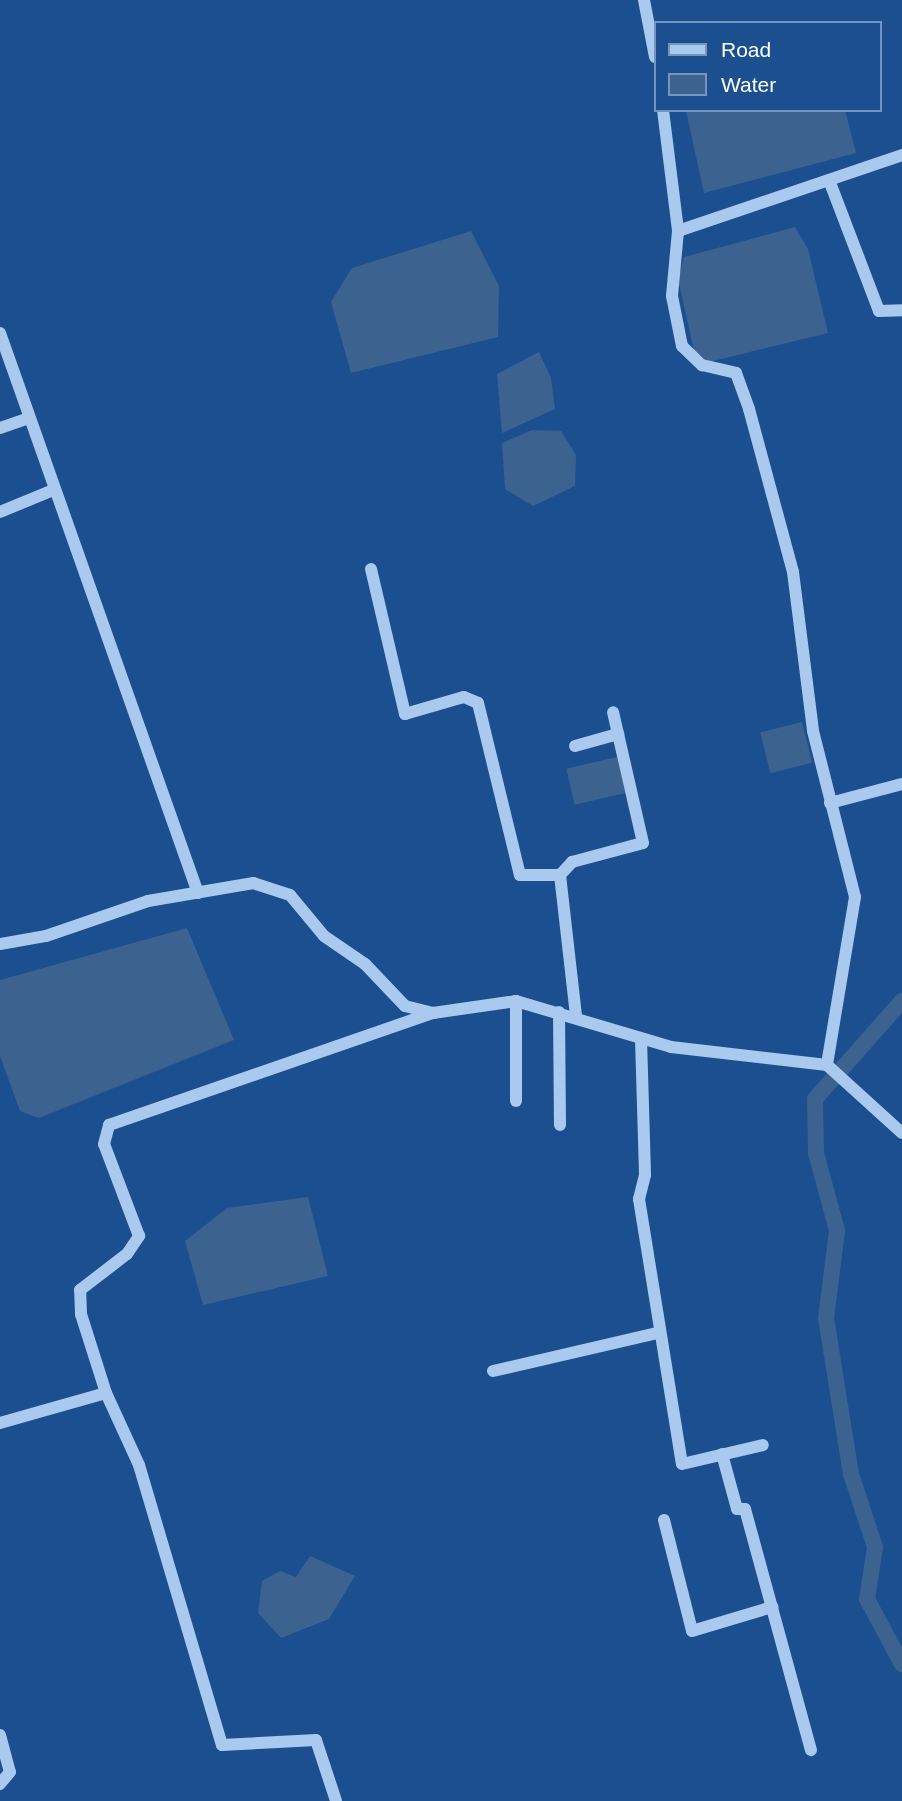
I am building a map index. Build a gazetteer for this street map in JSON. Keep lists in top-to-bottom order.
{
  "legend": ["Road", "Water"]
}
